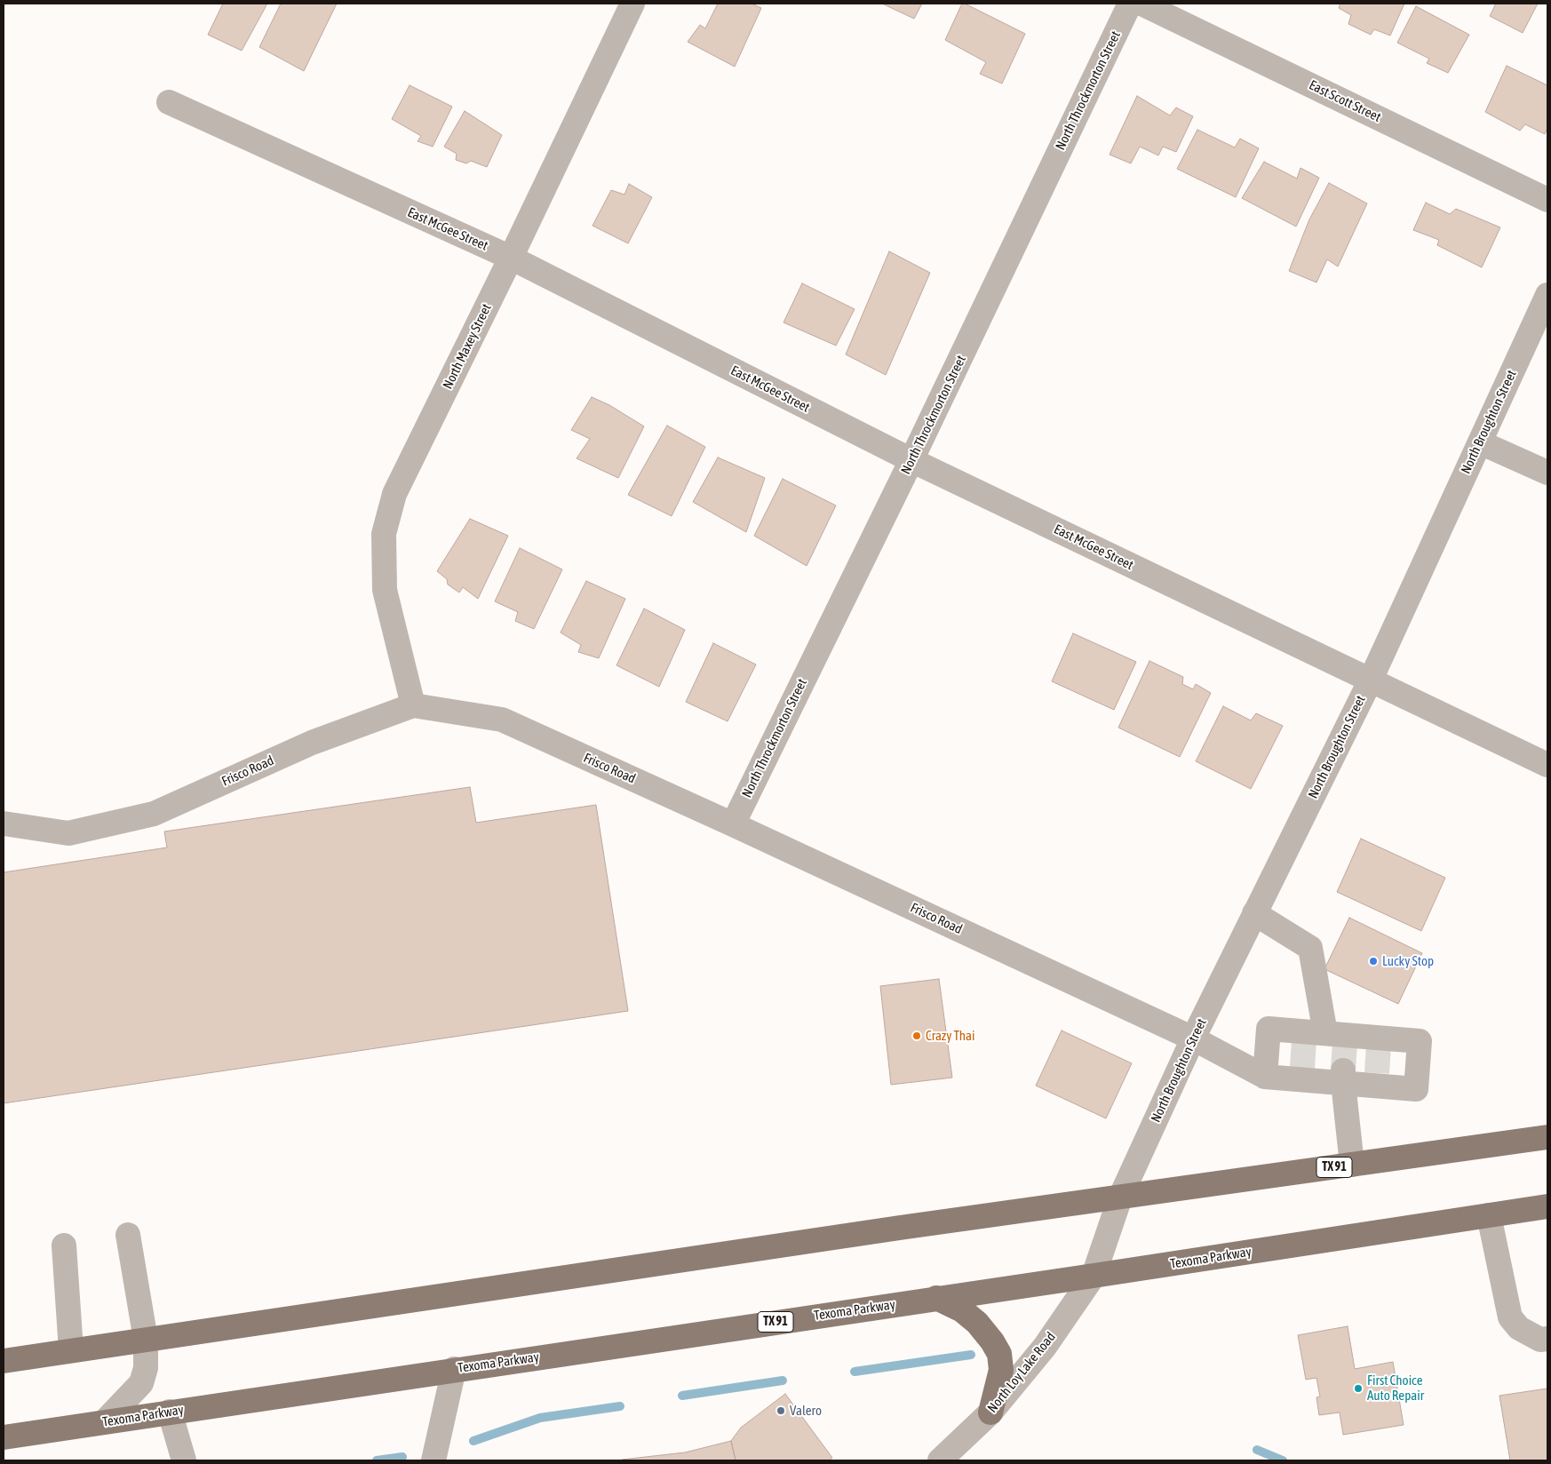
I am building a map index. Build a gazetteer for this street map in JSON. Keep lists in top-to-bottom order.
{
  "streets": {
    "main road": ["TX 91", "Texoma Parkway"],
    "street": [
      "North Throckmorton Street",
      "East Scott Street",
      "East McGee Street",
      "North Maxey Street",
      "North Broughton Street",
      "Frisco Road",
      "North Loy Lake Road"
    ]
  },
  "crossings": [
    ["North Throckmorton Street", "East McGee Street"],
    ["North Throckmorton Street", "Frisco Road"],
    ["East McGee Street", "North Maxey Street"],
    ["East McGee Street", "North Broughton Street"],
    ["North Maxey Street", "Frisco Road"],
    ["North Broughton Street", "Frisco Road"],
    ["North Broughton Street", "TX 91"],
    ["North Broughton Street", "Texoma Parkway"],
    ["North Broughton Street", "North Loy Lake Road"],
    ["Texoma Parkway", "North Loy Lake Road"]
  ],
  "places": [
    "Lucky Stop",
    "Crazy Thai",
    "First Choice Auto Repair",
    "Valero"
  ]
}
